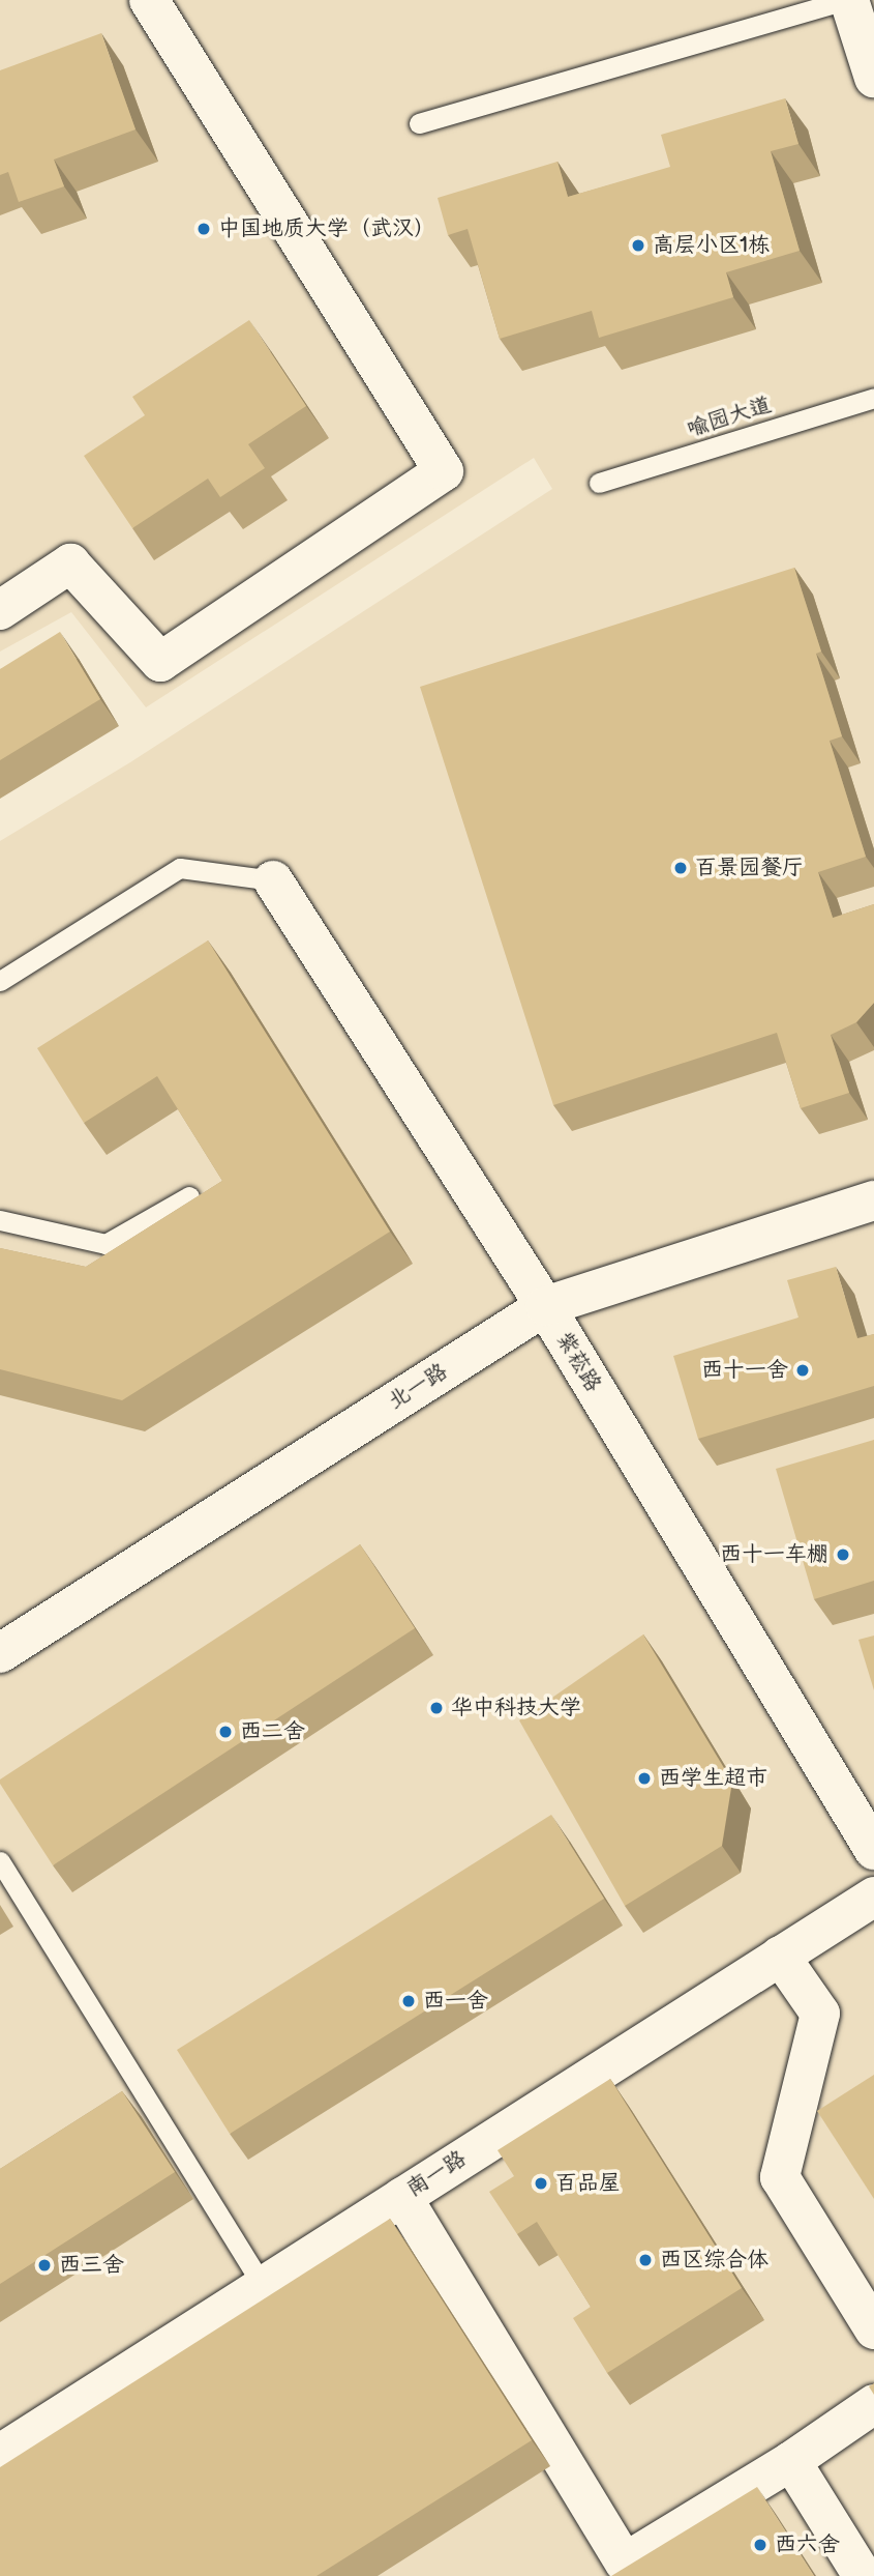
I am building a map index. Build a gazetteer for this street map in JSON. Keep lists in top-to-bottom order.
{
  "streets": {
    "street": ["紫菘路", "北一路", "南一路"],
    "lane": ["喻园大道"]
  },
  "crossings": [
    ["紫菘路", "北一路"]
  ],
  "places": [
    "中国地质大学（武汉）",
    "高层小区1栋",
    "百景园餐厅",
    "西十一舍",
    "西十一车棚",
    "华中科技大学",
    "西二舍",
    "西学生超市",
    "西一舍",
    "百品屋",
    "西区综合体",
    "西三舍",
    "西六舍"
  ]
}
